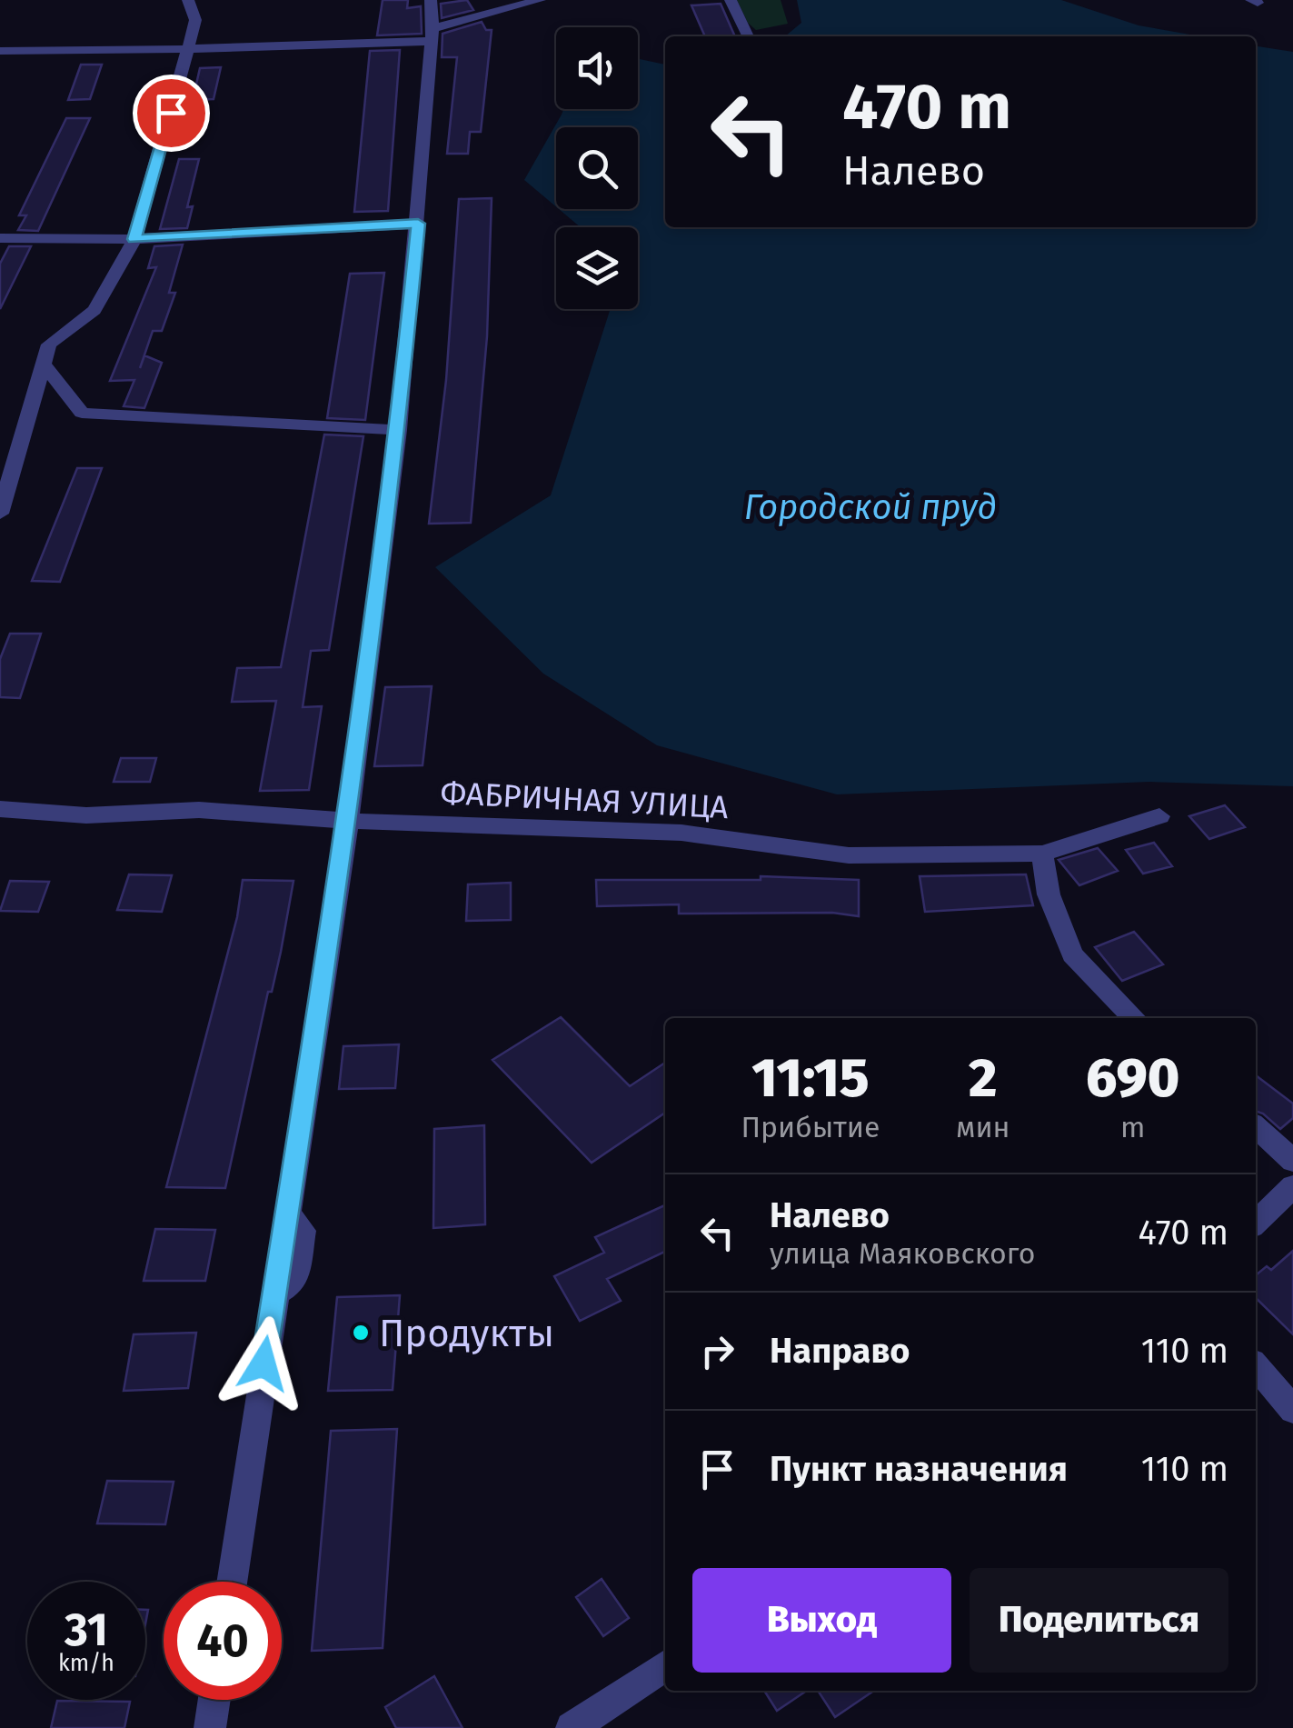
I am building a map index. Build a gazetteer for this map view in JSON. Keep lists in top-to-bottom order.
{
  "streets": {
    "street": ["ФАБРИЧНАЯ УЛИЦА"]
  },
  "water": ["Городской пруд"],
  "places": ["Продукты"],
  "page": {
    "turn": ["470 m", "Налево"],
    "eta": [
      "11:15",
      "Прибытие",
      "2",
      "мин",
      "690",
      "m"
    ],
    "list": [
      {
        "name": "Налево",
        "note": "улица Маяковского",
        "value": "470 m"
      },
      {
        "name": "Направо",
        "value": "110 m"
      },
      {
        "name": "Пункт назначения",
        "value": "110 m"
      }
    ],
    "buttons": ["Выход", "Поделиться"],
    "speed": "31 km/h",
    "limit": "40"
  }
}
